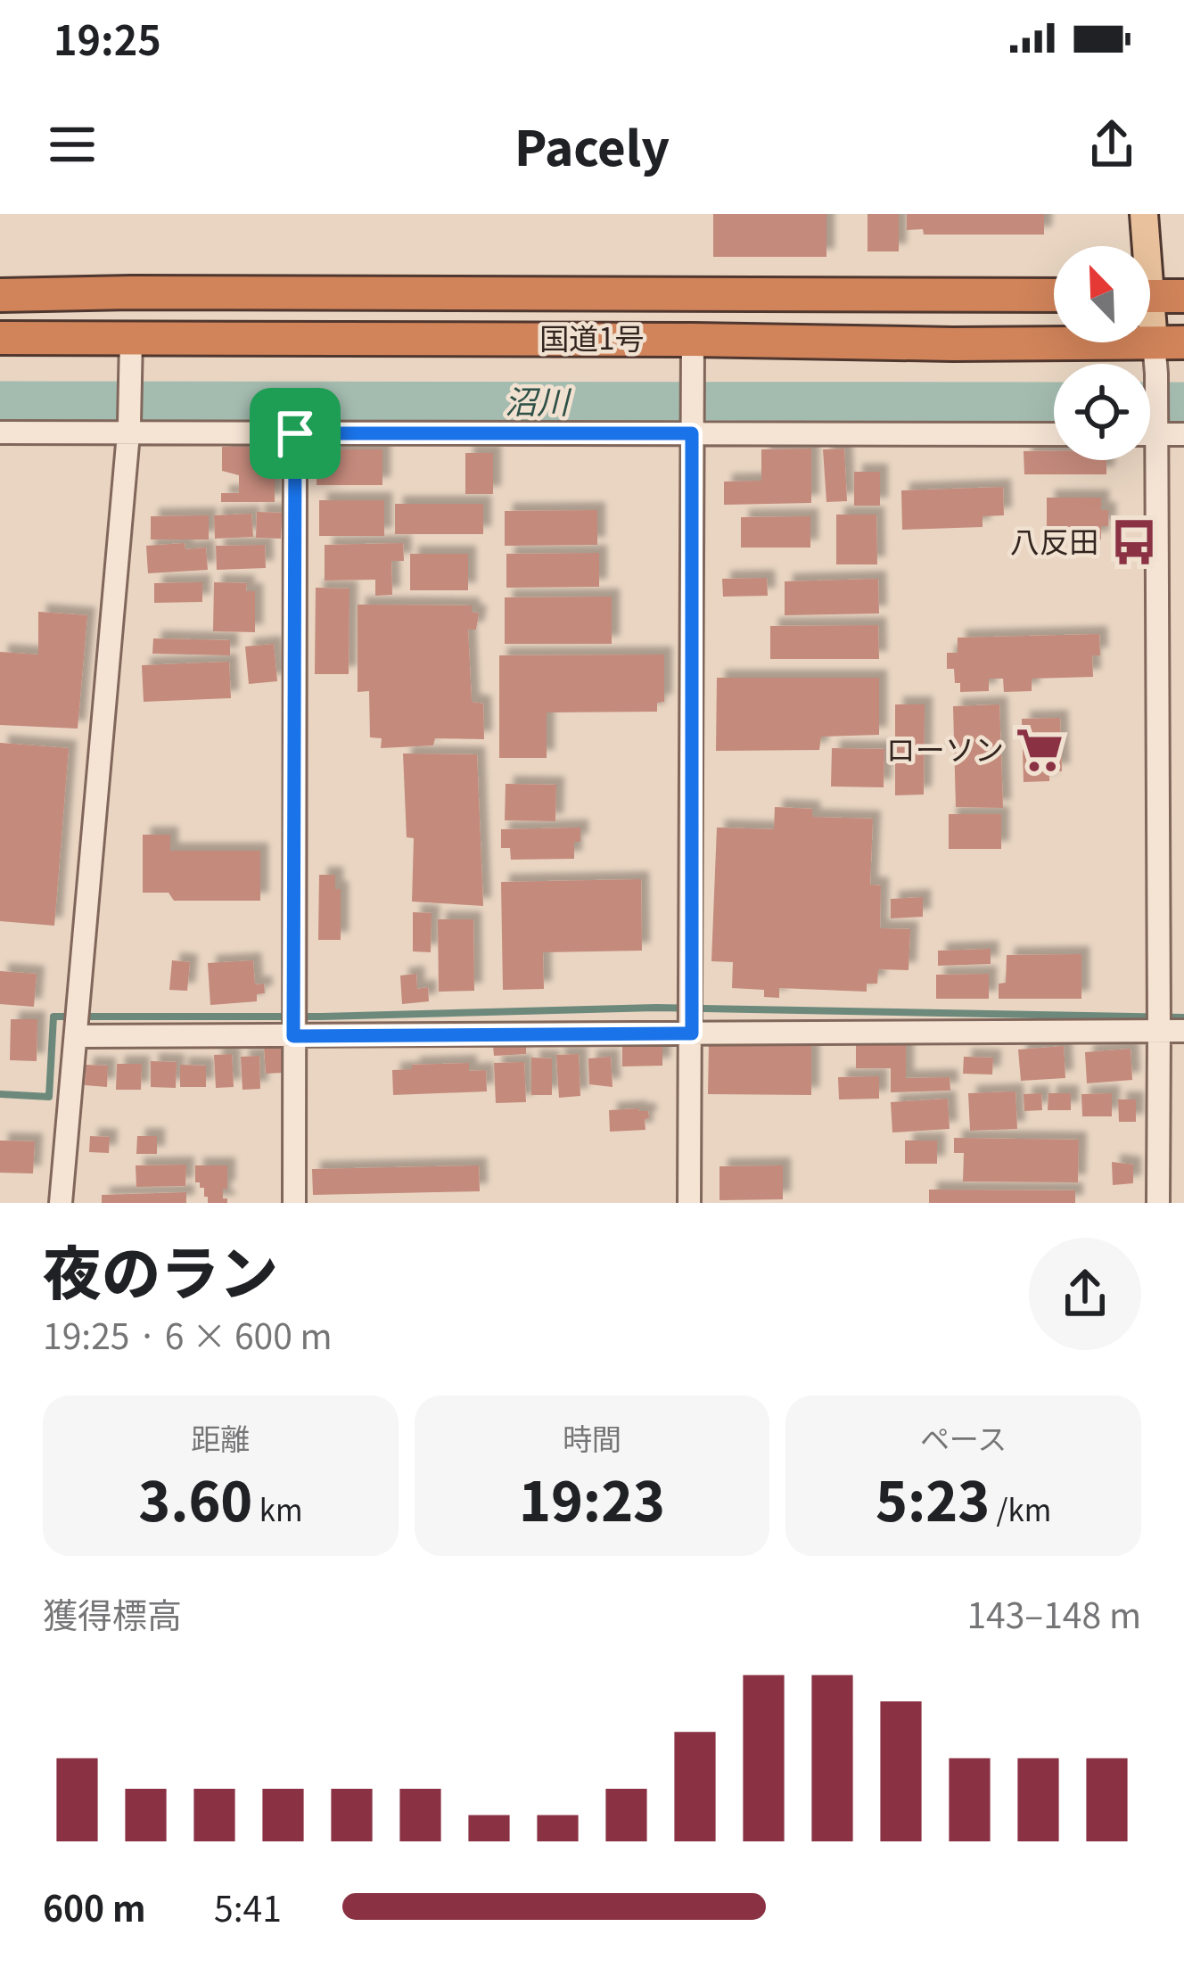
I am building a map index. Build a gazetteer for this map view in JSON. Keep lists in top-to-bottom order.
{
  "streets": {
    "highway": ["国道1号"]
  },
  "water": ["沼川"],
  "places": {
    "bus stop": ["八反田"],
    "supermarket": ["ローソン"]
  },
  "north": "top left",
  "page": {
    "status": "19:25",
    "header": "Pacely",
    "heading": ["夜のラン", "19:25 · 6 × 600 m"],
    "stats": [
      ["距離", "3.60 km"],
      ["時間", "19:23"],
      ["ペース", "5:23 /km"]
    ],
    "chart": ["獲得標高", "143–148 m"],
    "list": [
      {
        "name": "600 m",
        "note": "5:41"
      }
    ]
  }
}
